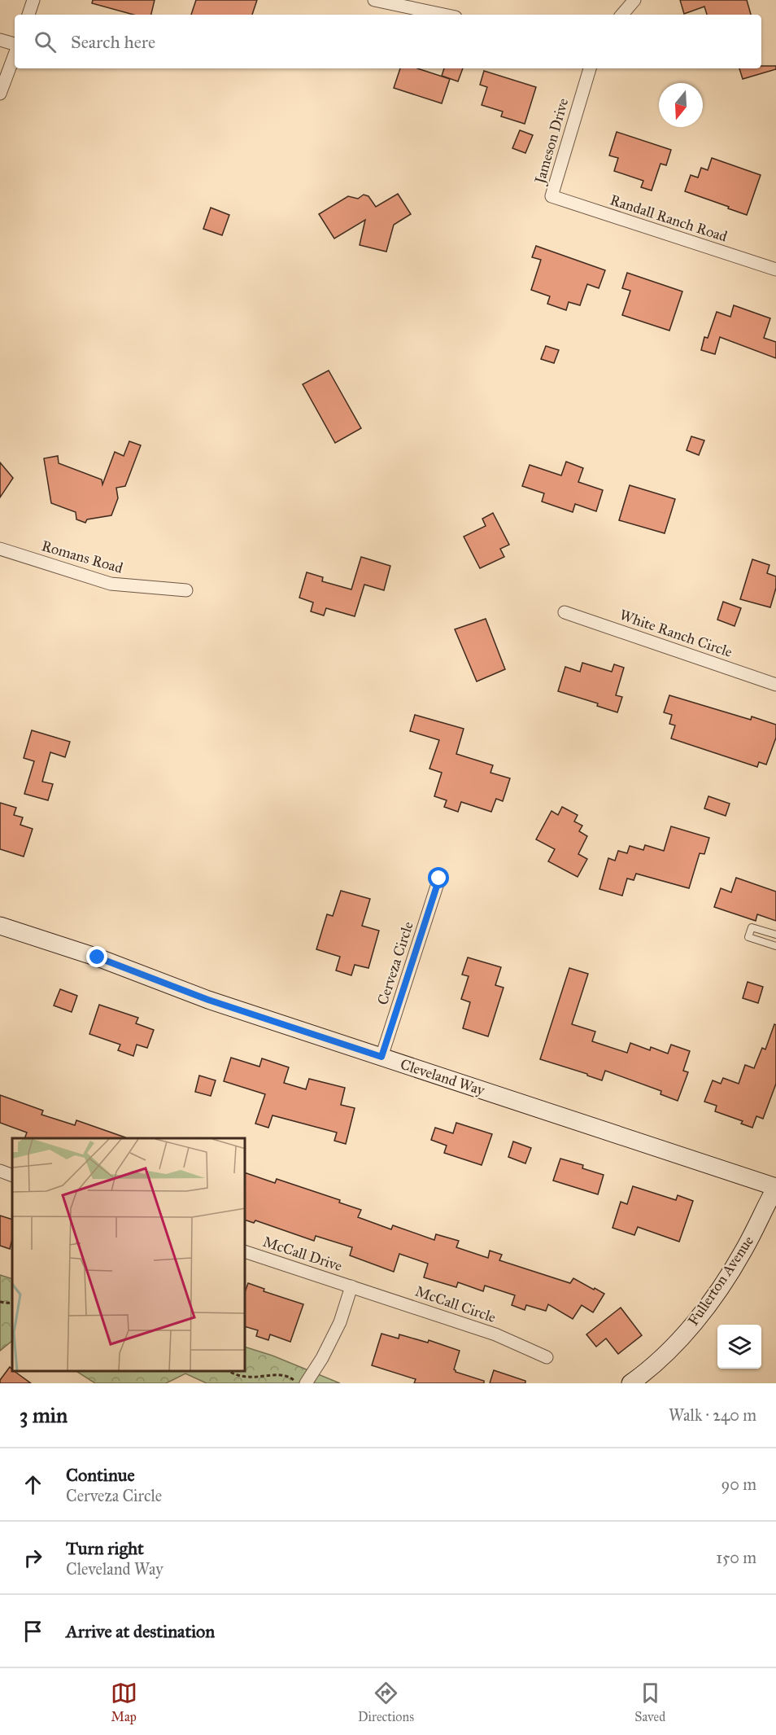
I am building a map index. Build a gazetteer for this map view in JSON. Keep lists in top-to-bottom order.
{
  "streets": {
    "street": [
      "Jameson Drive",
      "Randall Ranch Road",
      "Romans Road",
      "White Ranch Circle",
      "Cerveza Circle",
      "Cleveland Way",
      "McCall Drive",
      "Fullerton Avenue",
      "McCall Circle"
    ]
  },
  "crossings": [
    ["Jameson Drive", "Randall Ranch Road"],
    ["Cerveza Circle", "Cleveland Way"],
    ["Cleveland Way", "Fullerton Avenue"],
    ["McCall Drive", "McCall Circle"]
  ],
  "north": "bottom",
  "page": {
    "search": "Search here",
    "heading": ["3 min", "Walk · 240 m"],
    "list": [
      ["Continue", "Cerveza Circle", "90 m"],
      ["Turn right", "Cleveland Way", "150 m"],
      "Arrive at destination"
    ],
    "nav": ["Map", "Directions", "Saved"]
  }
}
